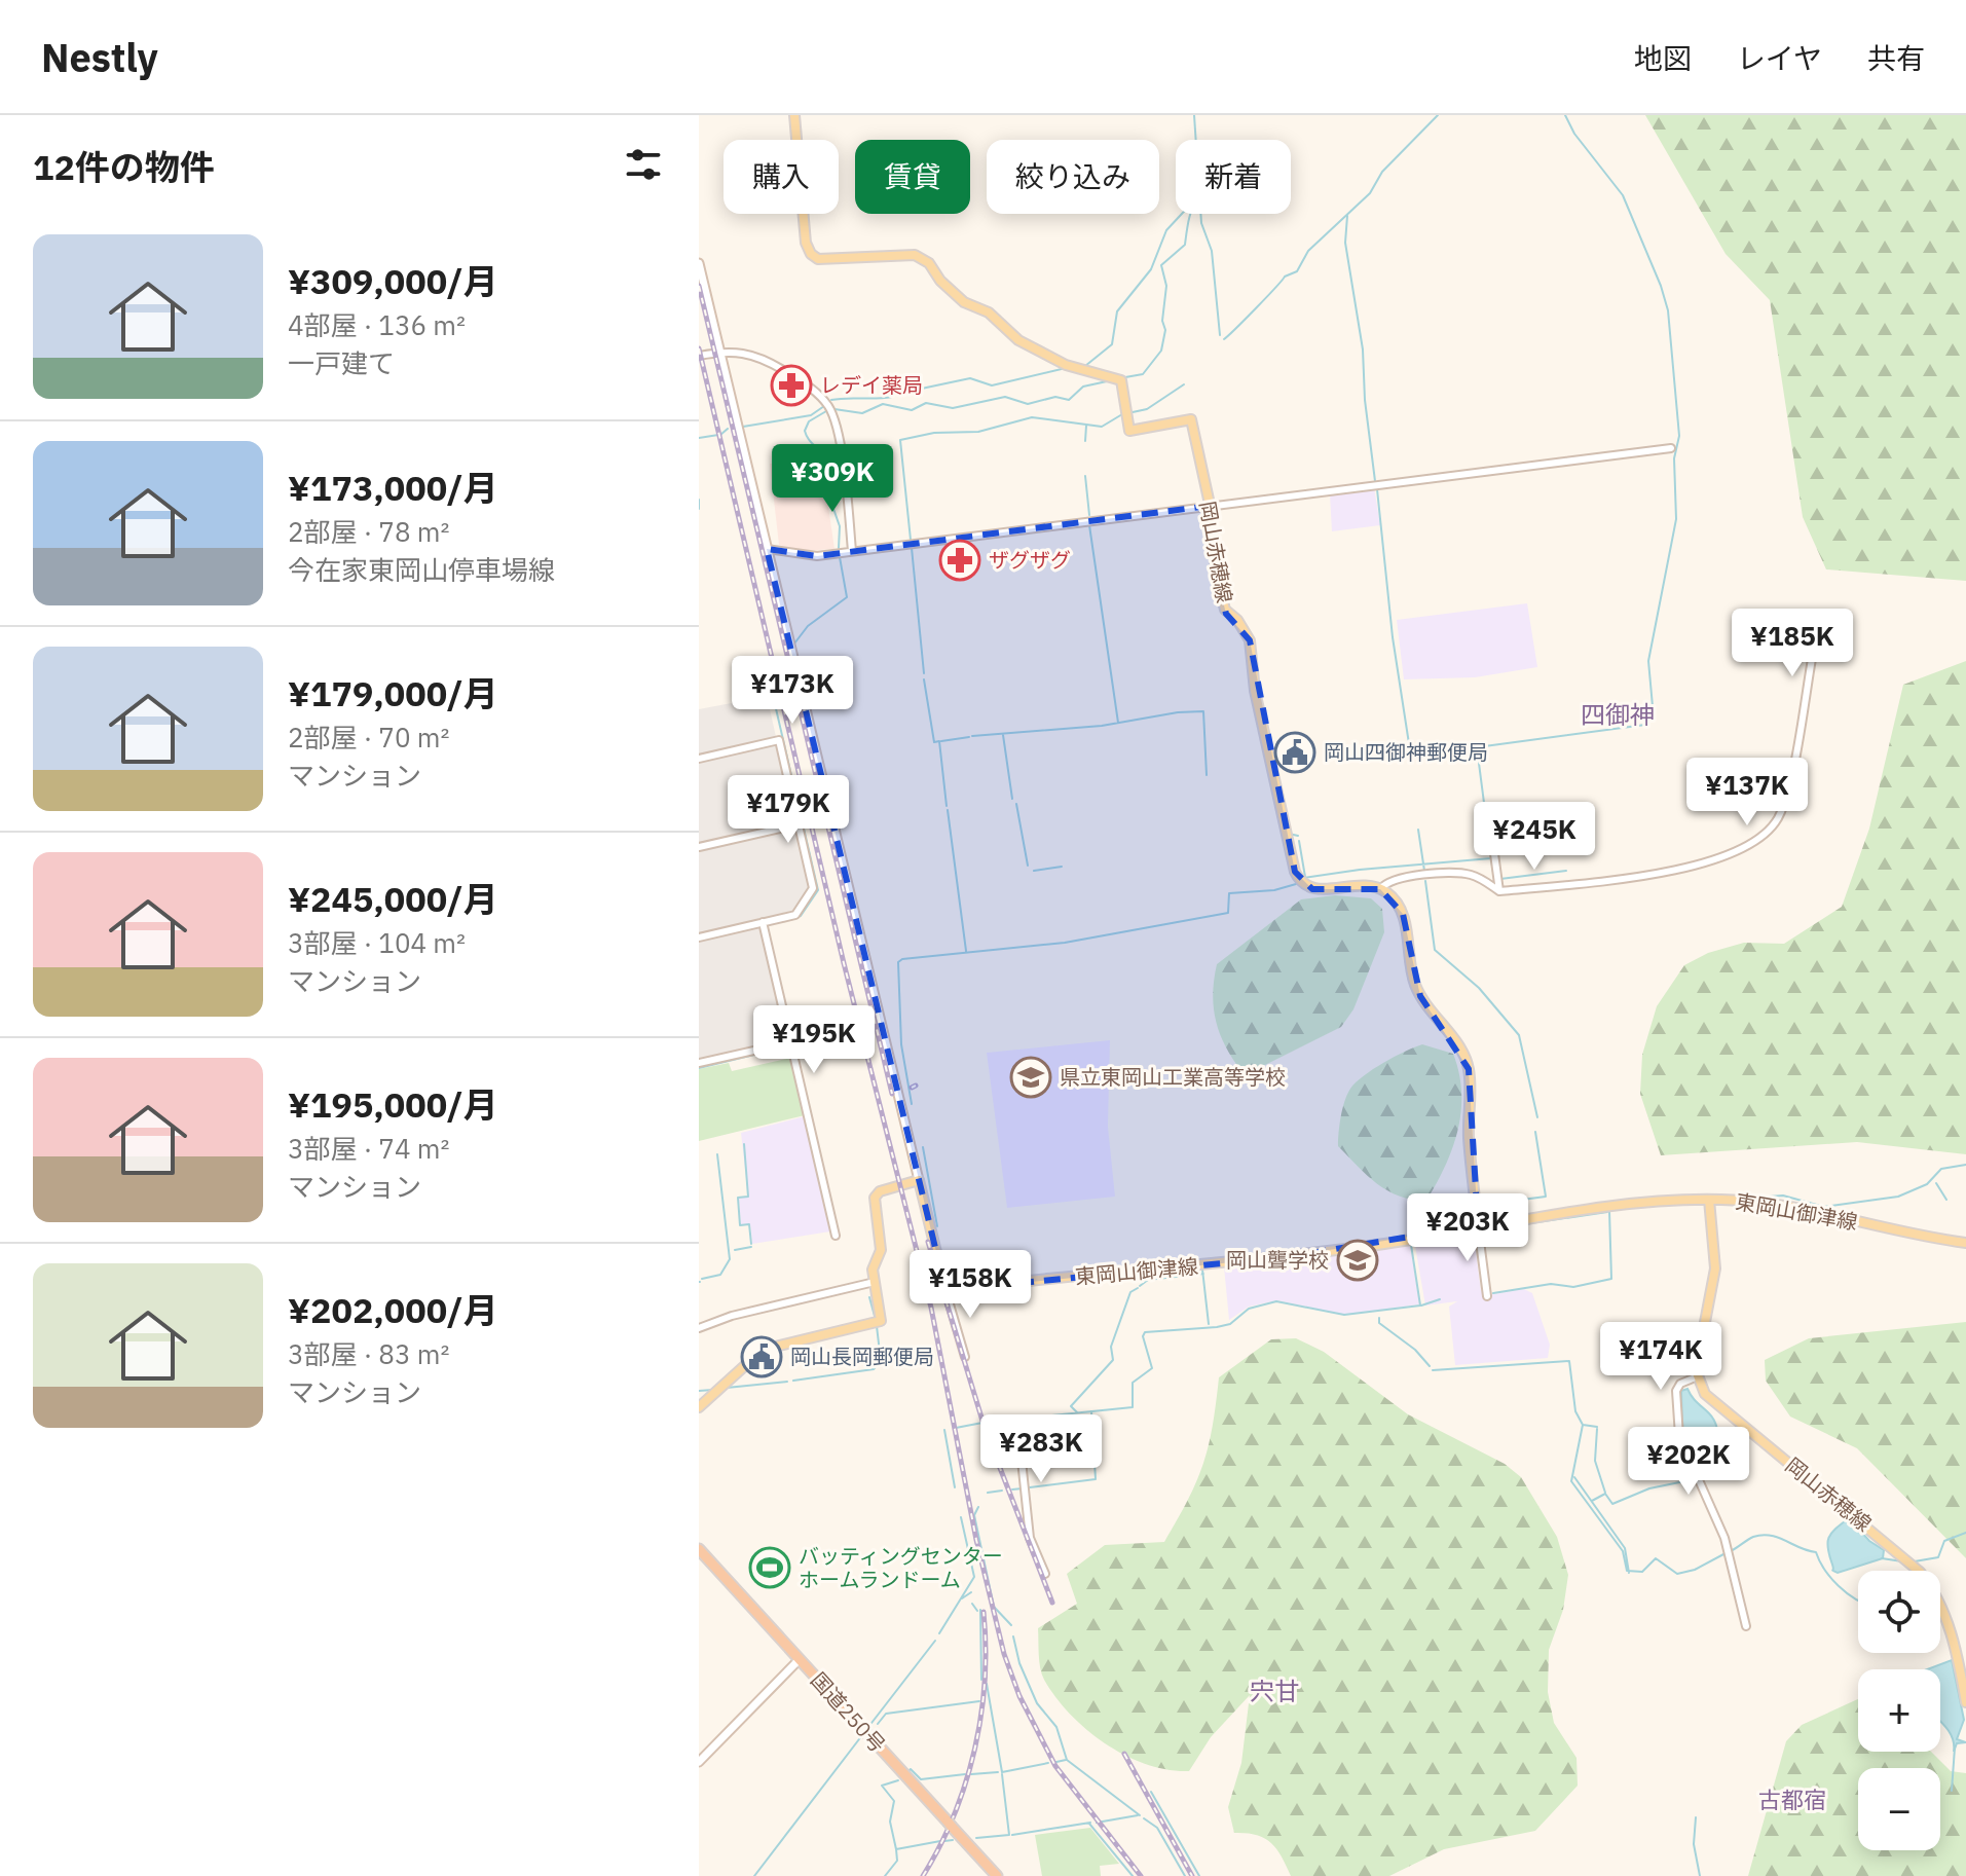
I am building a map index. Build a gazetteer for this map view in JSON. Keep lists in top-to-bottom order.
{
  "streets": {
    "highway": ["国道250号"],
    "main road": ["岡山赤穂線", "東岡山御津線"]
  },
  "districts": ["四御神", "宍甘", "古都宿"],
  "places": {
    "pharmacy": ["レデイ薬局", "ザグザグ"],
    "public building": ["岡山四御神郵便局", "岡山長岡郵便局"],
    "school or university": ["県立東岡山工業高等学校", "岡山聾学校"],
    "sports": ["バッティングセンター ホームランドーム"]
  },
  "page": {
    "header": "Nestly",
    "nav": ["地図", "レイヤ", "共有"],
    "heading": "12件の物件",
    "chip": [
      "購入",
      "賃貸",
      "絞り込み",
      "新着"
    ],
    "list": [
      {
        "name": "¥309,000/月",
        "note": "4部屋 · 136 m² · 一戸建て"
      },
      {
        "name": "¥173,000/月",
        "note": "2部屋 · 78 m² · 今在家東岡山停車場線"
      },
      {
        "name": "¥179,000/月",
        "note": "2部屋 · 70 m² · マンション"
      },
      {
        "name": "¥245,000/月",
        "note": "3部屋 · 104 m² · マンション"
      },
      {
        "name": "¥195,000/月",
        "note": "3部屋 · 74 m² · マンション"
      },
      {
        "name": "¥202,000/月",
        "note": "3部屋 · 83 m² · マンション"
      }
    ],
    "price": [
      "¥309K",
      "¥185K",
      "¥173K",
      "¥137K",
      "¥179K",
      "¥245K",
      "¥195K",
      "¥203K",
      "¥158K",
      "¥174K",
      "¥283K",
      "¥202K"
    ],
    "map_buttons": ["+", "−"]
  }
}
